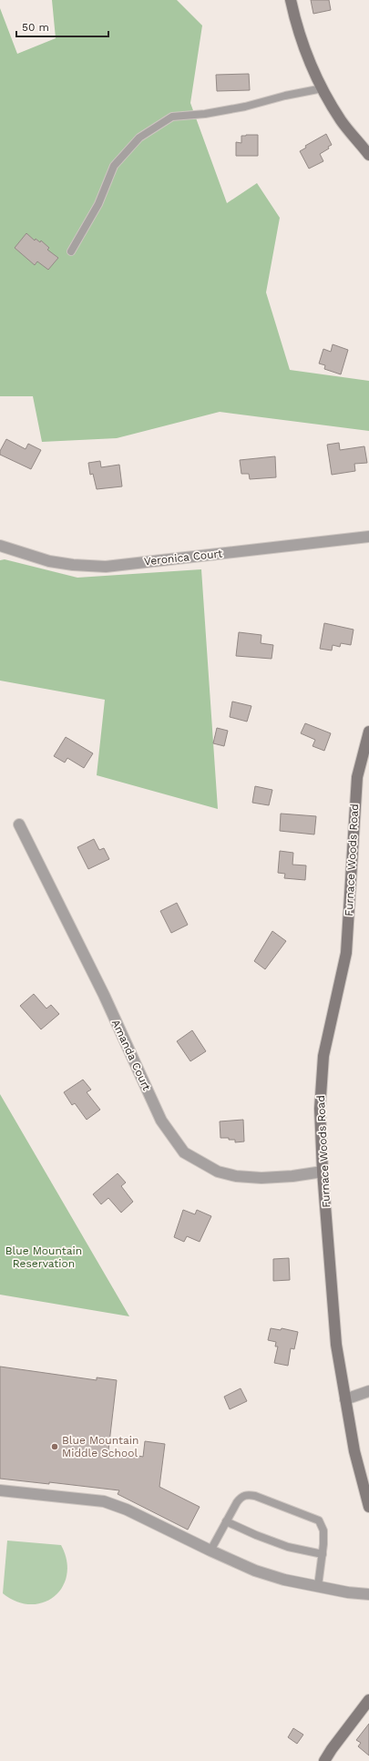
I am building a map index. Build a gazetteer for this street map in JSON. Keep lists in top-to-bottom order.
{
  "streets": {
    "street": ["Veronica Court", "Furnace Woods Road", "Amanda Court"]
  },
  "crossings": [
    ["Furnace Woods Road", "Amanda Court"]
  ],
  "parks": ["Blue Mountain Reservation"],
  "places": ["Blue Mountain Middle School"],
  "scale_bar": "50 m"
}
